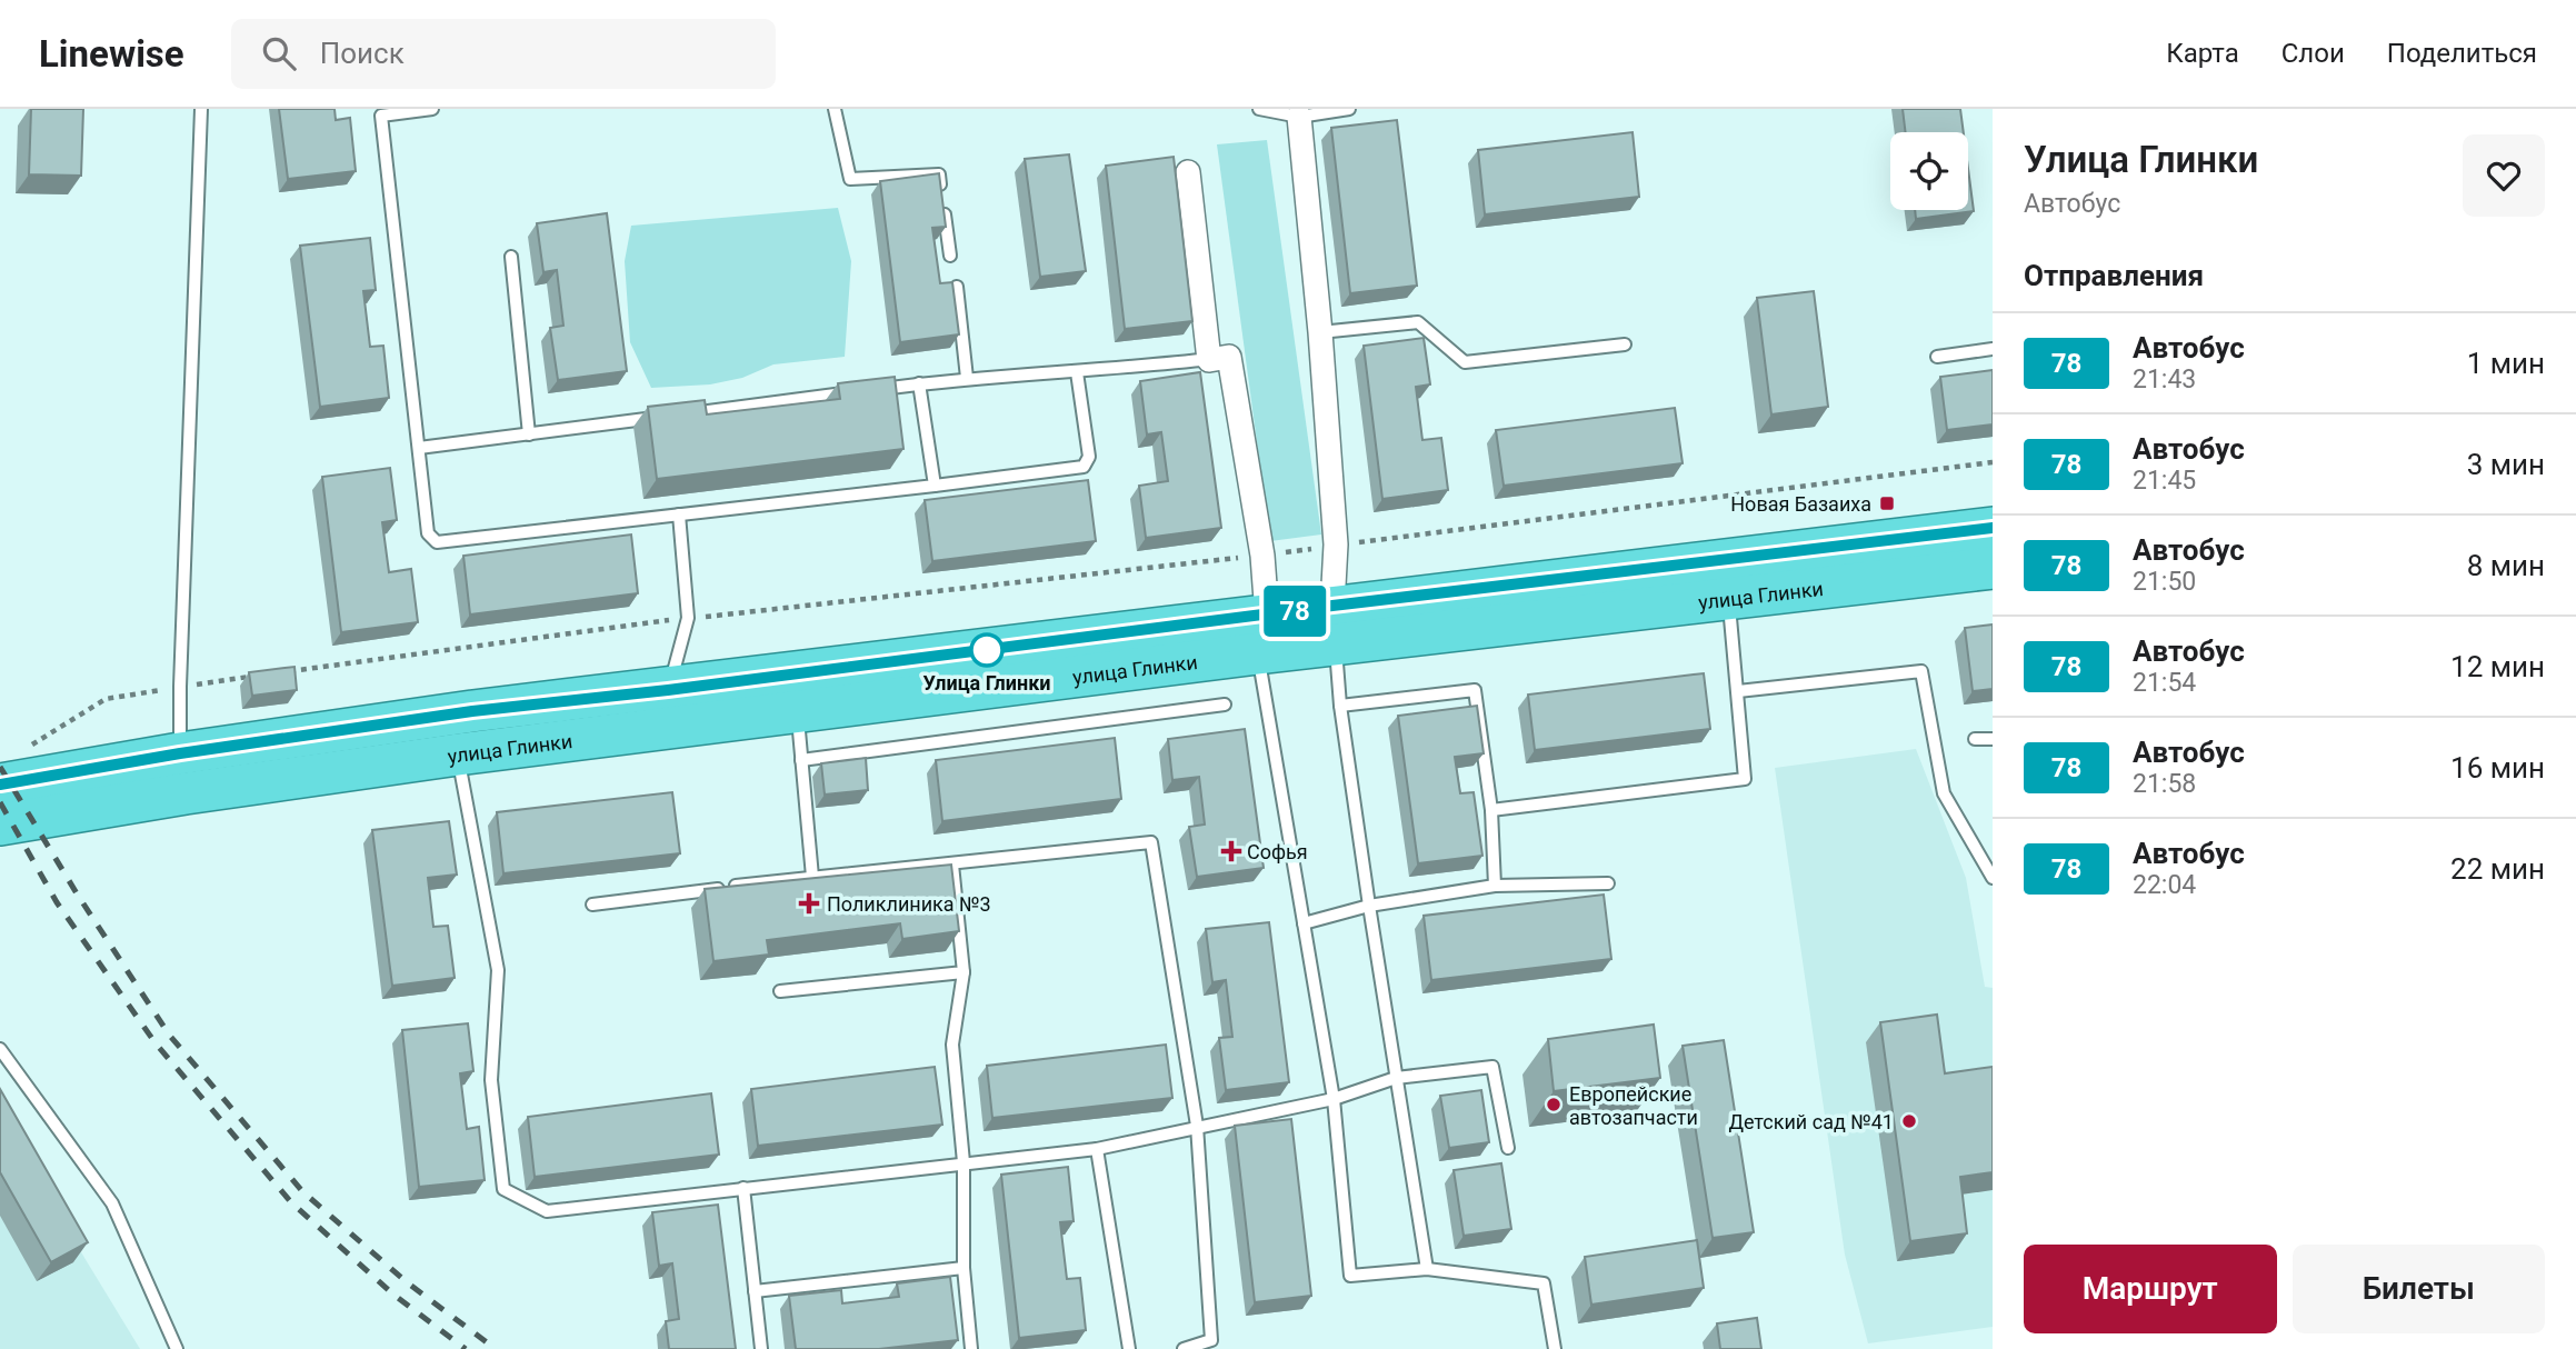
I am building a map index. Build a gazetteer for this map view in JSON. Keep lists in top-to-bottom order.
{
  "streets": {
    "highway": ["улица Глинки"]
  },
  "places": {
    "transit": ["Новая Базаиха"],
    "other": ["Улица Глинки", "Европейские автозапчасти", "Детский сад №41"],
    "health": ["Софья", "Поликлиника №3"]
  },
  "lines": ["bus line 78"],
  "page": {
    "header": "Linewise",
    "search": "Поиск",
    "nav": ["Карта", "Слои", "Поделиться"],
    "on_map": "78",
    "heading": [
      ["Улица Глинки", "Автобус"],
      "Отправления"
    ],
    "list": [
      {
        "mark": "78",
        "name": "Автобус",
        "note": "21:43",
        "value": "1 мин"
      },
      {
        "mark": "78",
        "name": "Автобус",
        "note": "21:45",
        "value": "3 мин"
      },
      {
        "mark": "78",
        "name": "Автобус",
        "note": "21:50",
        "value": "8 мин"
      },
      {
        "mark": "78",
        "name": "Автобус",
        "note": "21:54",
        "value": "12 мин"
      },
      {
        "mark": "78",
        "name": "Автобус",
        "note": "21:58",
        "value": "16 мин"
      },
      {
        "mark": "78",
        "name": "Автобус",
        "note": "22:04",
        "value": "22 мин"
      }
    ],
    "buttons": ["Маршрут", "Билеты"]
  }
}
